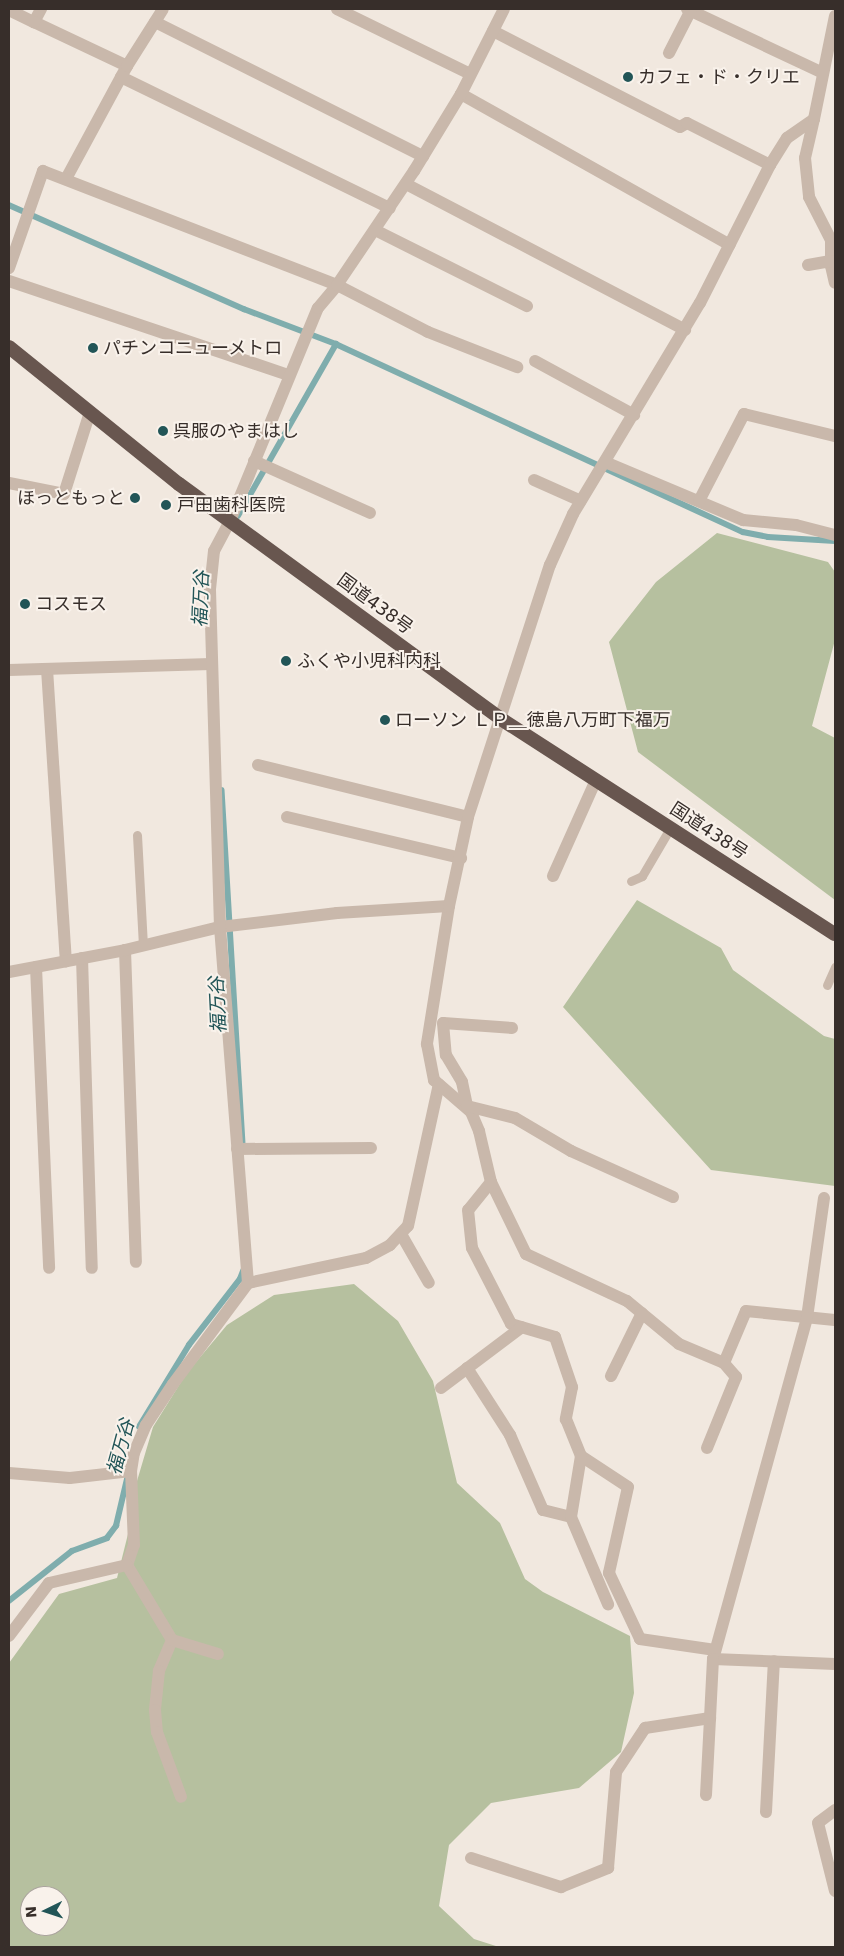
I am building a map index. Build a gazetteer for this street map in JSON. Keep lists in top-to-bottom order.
{
  "streets": {
    "highway": ["国道438号"]
  },
  "water": ["福万谷"],
  "places": [
    "カフェ・ド・クリエ",
    "パチンコニューメトロ",
    "呉服のやまはし",
    "ほっともっと",
    "戸田歯科医院",
    "コスモス",
    "ふくや小児科内科",
    "ローソン ＬＰ＿徳島八万町下福万"
  ],
  "north": "left"
}
